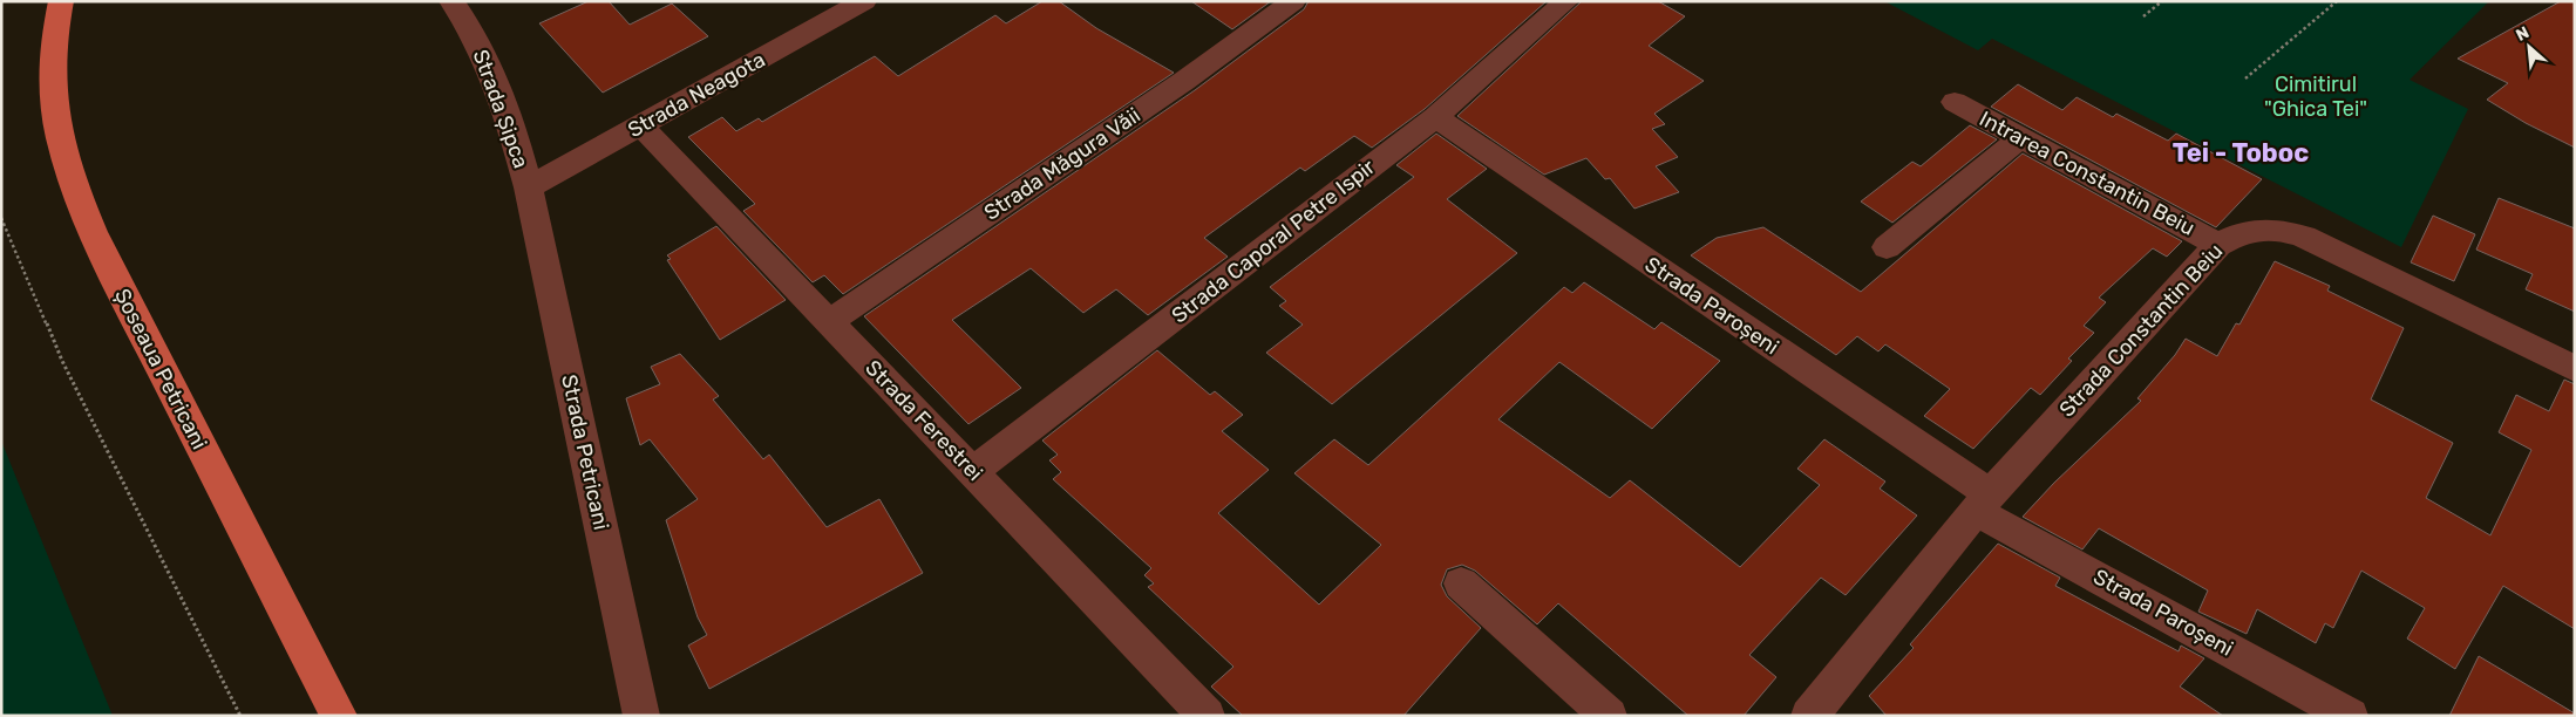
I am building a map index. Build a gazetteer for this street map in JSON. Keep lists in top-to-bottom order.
{
  "streets": {
    "main road": ["Șoseaua Petricani"],
    "street": [
      "Strada Neagota",
      "Strada Șipca",
      "Strada Măgura Văii",
      "Intrarea Constantin Beiu",
      "Strada Caporal Petre Ispir",
      "Strada Paroșeni",
      "Strada Constantin Beiu",
      "Strada Ferestrei",
      "Strada Petricani"
    ]
  },
  "crossings": [
    ["Strada Neagota", "Strada Șipca"],
    ["Strada Neagota", "Strada Ferestrei"],
    ["Strada Neagota", "Strada Petricani"],
    ["Strada Șipca", "Strada Petricani"],
    ["Strada Măgura Văii", "Strada Ferestrei"],
    ["Intrarea Constantin Beiu", "Strada Constantin Beiu"],
    ["Strada Caporal Petre Ispir", "Strada Paroșeni"],
    ["Strada Caporal Petre Ispir", "Strada Ferestrei"],
    ["Strada Paroșeni", "Strada Constantin Beiu"]
  ],
  "districts": ["Tei - Toboc"],
  "parks": ["Cimitirul \"Ghica Tei\""],
  "north": "top left"
}
